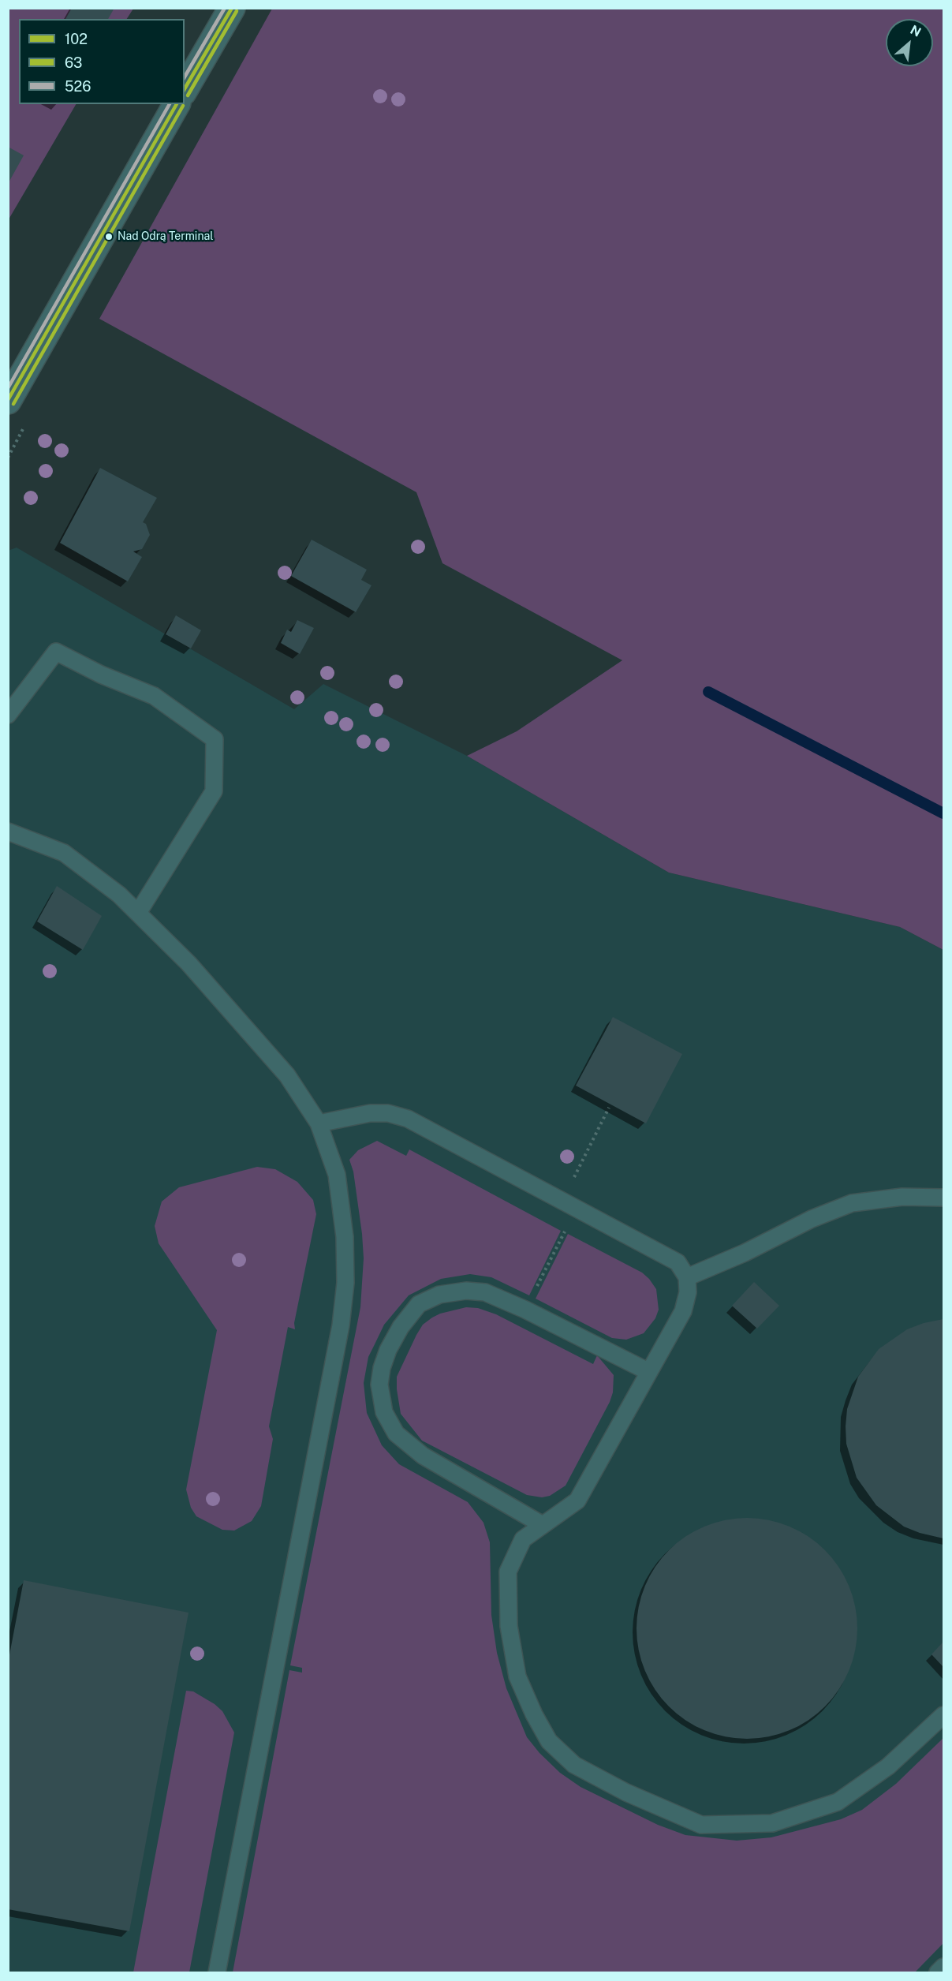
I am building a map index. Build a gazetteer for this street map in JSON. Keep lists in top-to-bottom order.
{
  "places": ["Nad Odrą Terminal"],
  "lines": ["transit line 102", "transit line 526", "transit line 63"],
  "legend": ["102", "63", "526"],
  "north": "top right"
}
